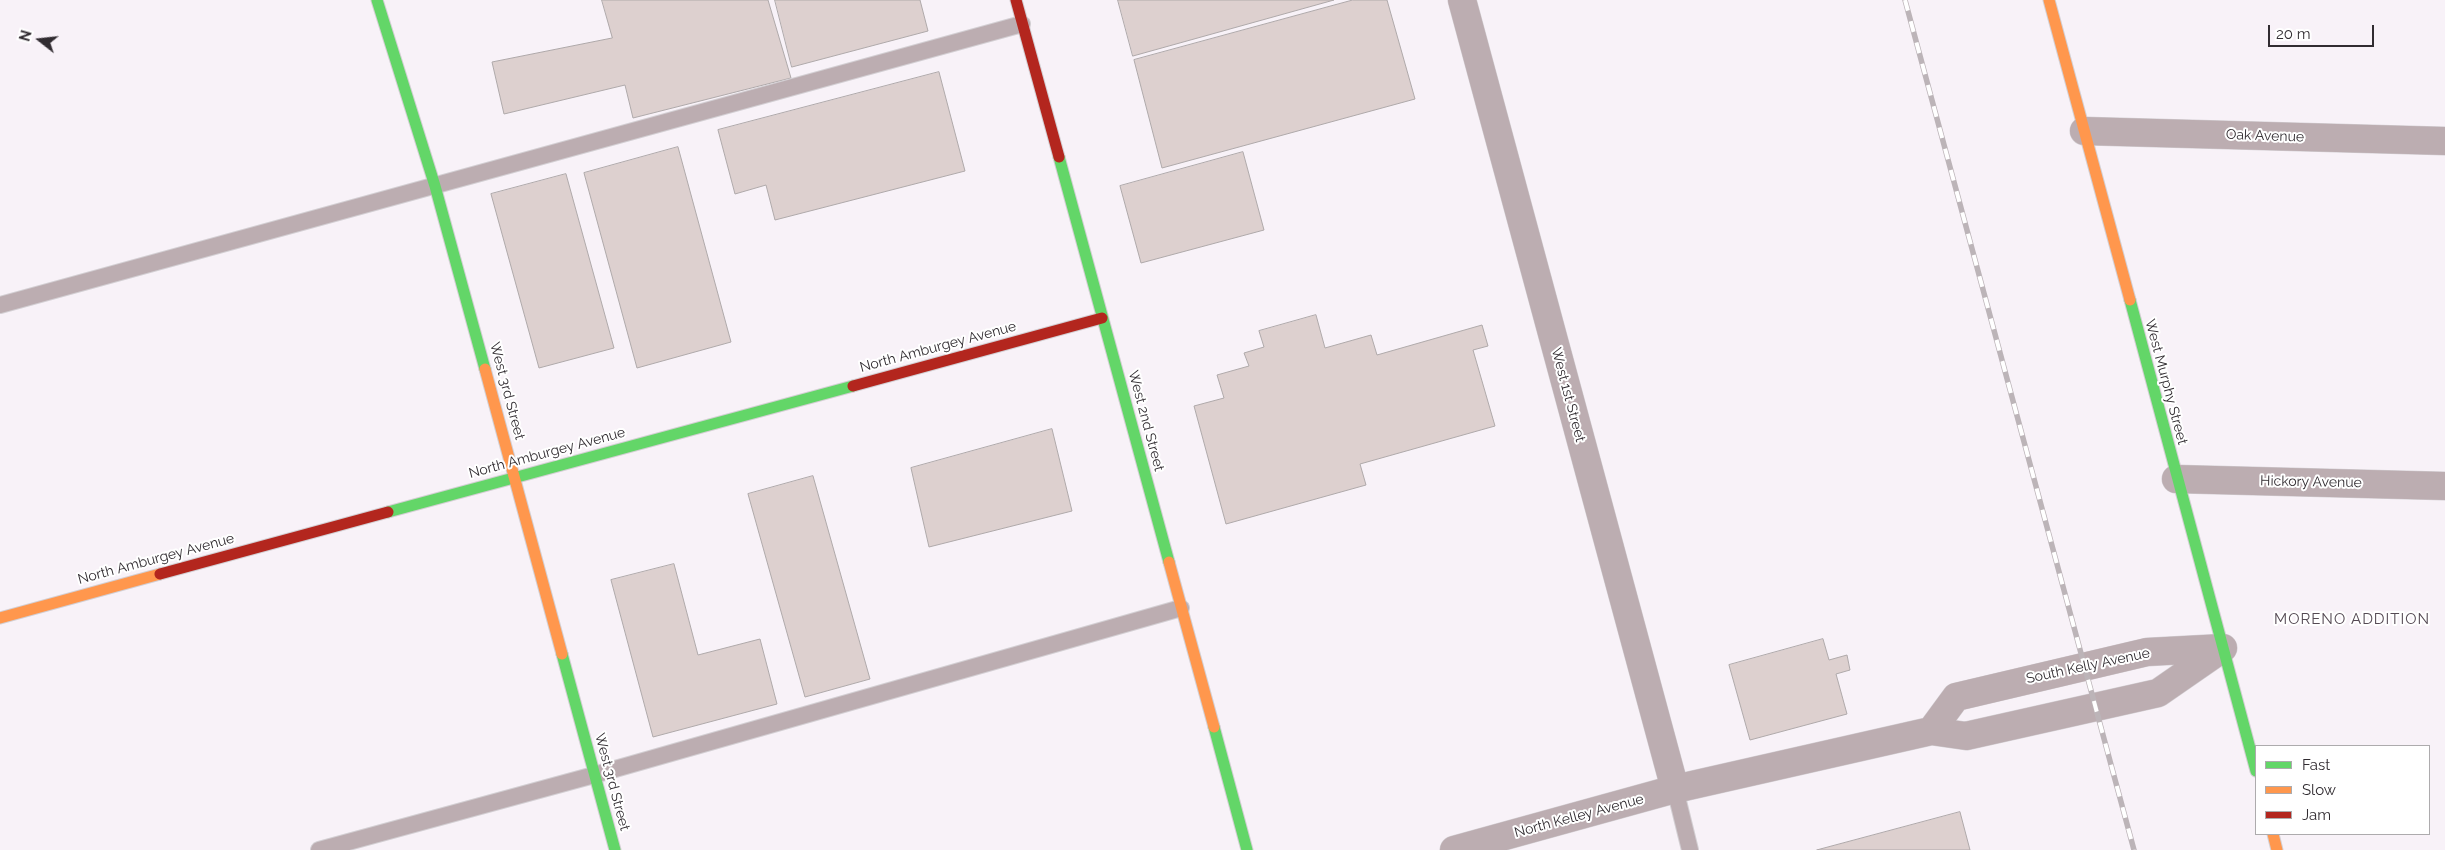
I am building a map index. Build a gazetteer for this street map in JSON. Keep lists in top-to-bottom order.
{
  "streets": {
    "street": [
      "Oak Avenue",
      "North Amburgey Avenue",
      "West Murphy Street",
      "West 3rd Street",
      "West 1st Street",
      "West 2nd Street",
      "Hickory Avenue",
      "South Kelly Avenue",
      "North Kelley Avenue"
    ]
  },
  "crossings": [
    ["Oak Avenue", "West Murphy Street"],
    ["North Amburgey Avenue", "West 3rd Street"],
    ["North Amburgey Avenue", "West 2nd Street"],
    ["West Murphy Street", "Hickory Avenue"],
    ["West Murphy Street", "South Kelly Avenue"],
    ["West 1st Street", "North Kelley Avenue"]
  ],
  "districts": ["MORENO ADDITION"],
  "legend": ["Fast", "Slow", "Jam"],
  "scale_bar": "20 m",
  "north": "left"
}
